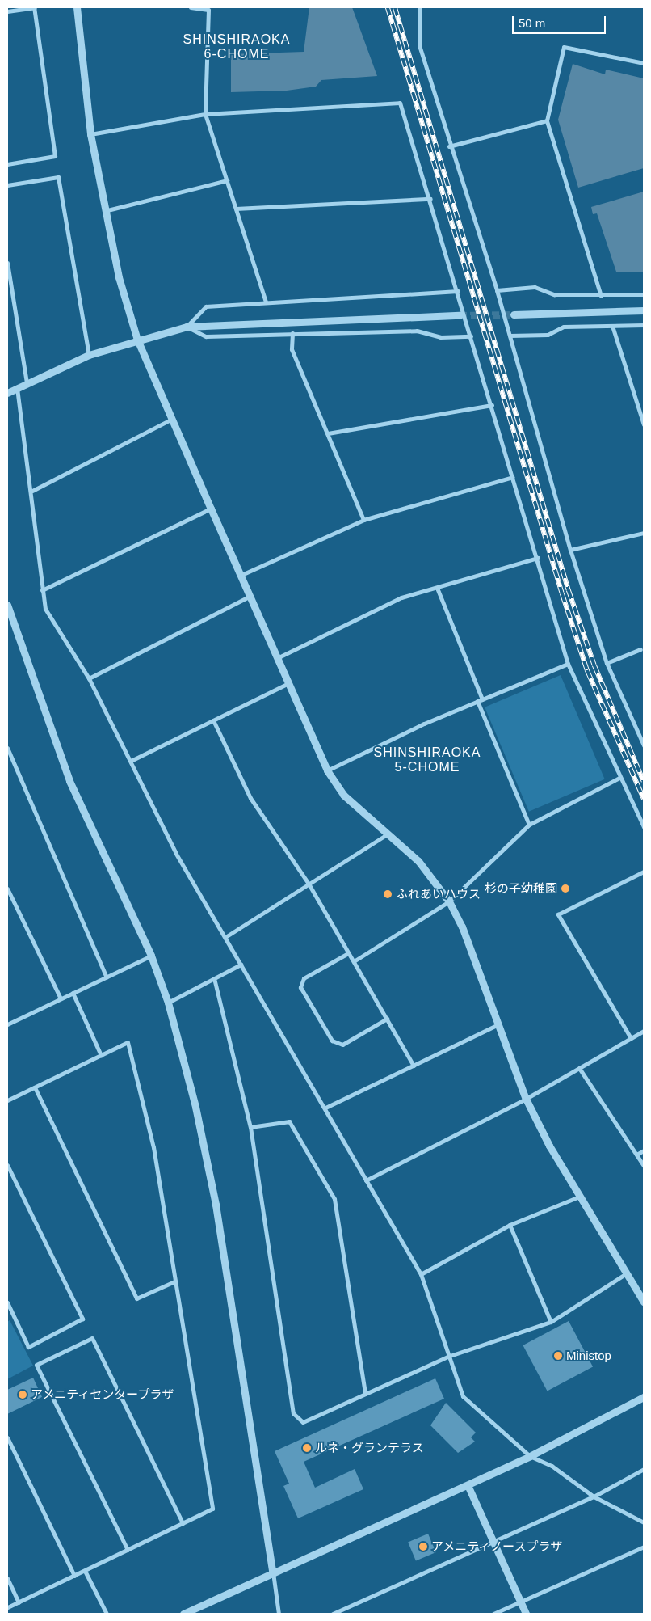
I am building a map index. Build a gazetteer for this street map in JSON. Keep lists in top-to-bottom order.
{
  "districts": ["SHINSHIRAOKA 6-CHOME", "SHINSHIRAOKA 5-CHOME"],
  "places": [
    "杉の子幼稚園",
    "ふれあいハウス",
    "Ministop",
    "アメニティセンタープラザ",
    "ルネ・グランテラス",
    "アメニティノースプラザ"
  ],
  "scale_bar": "50 m"
}
